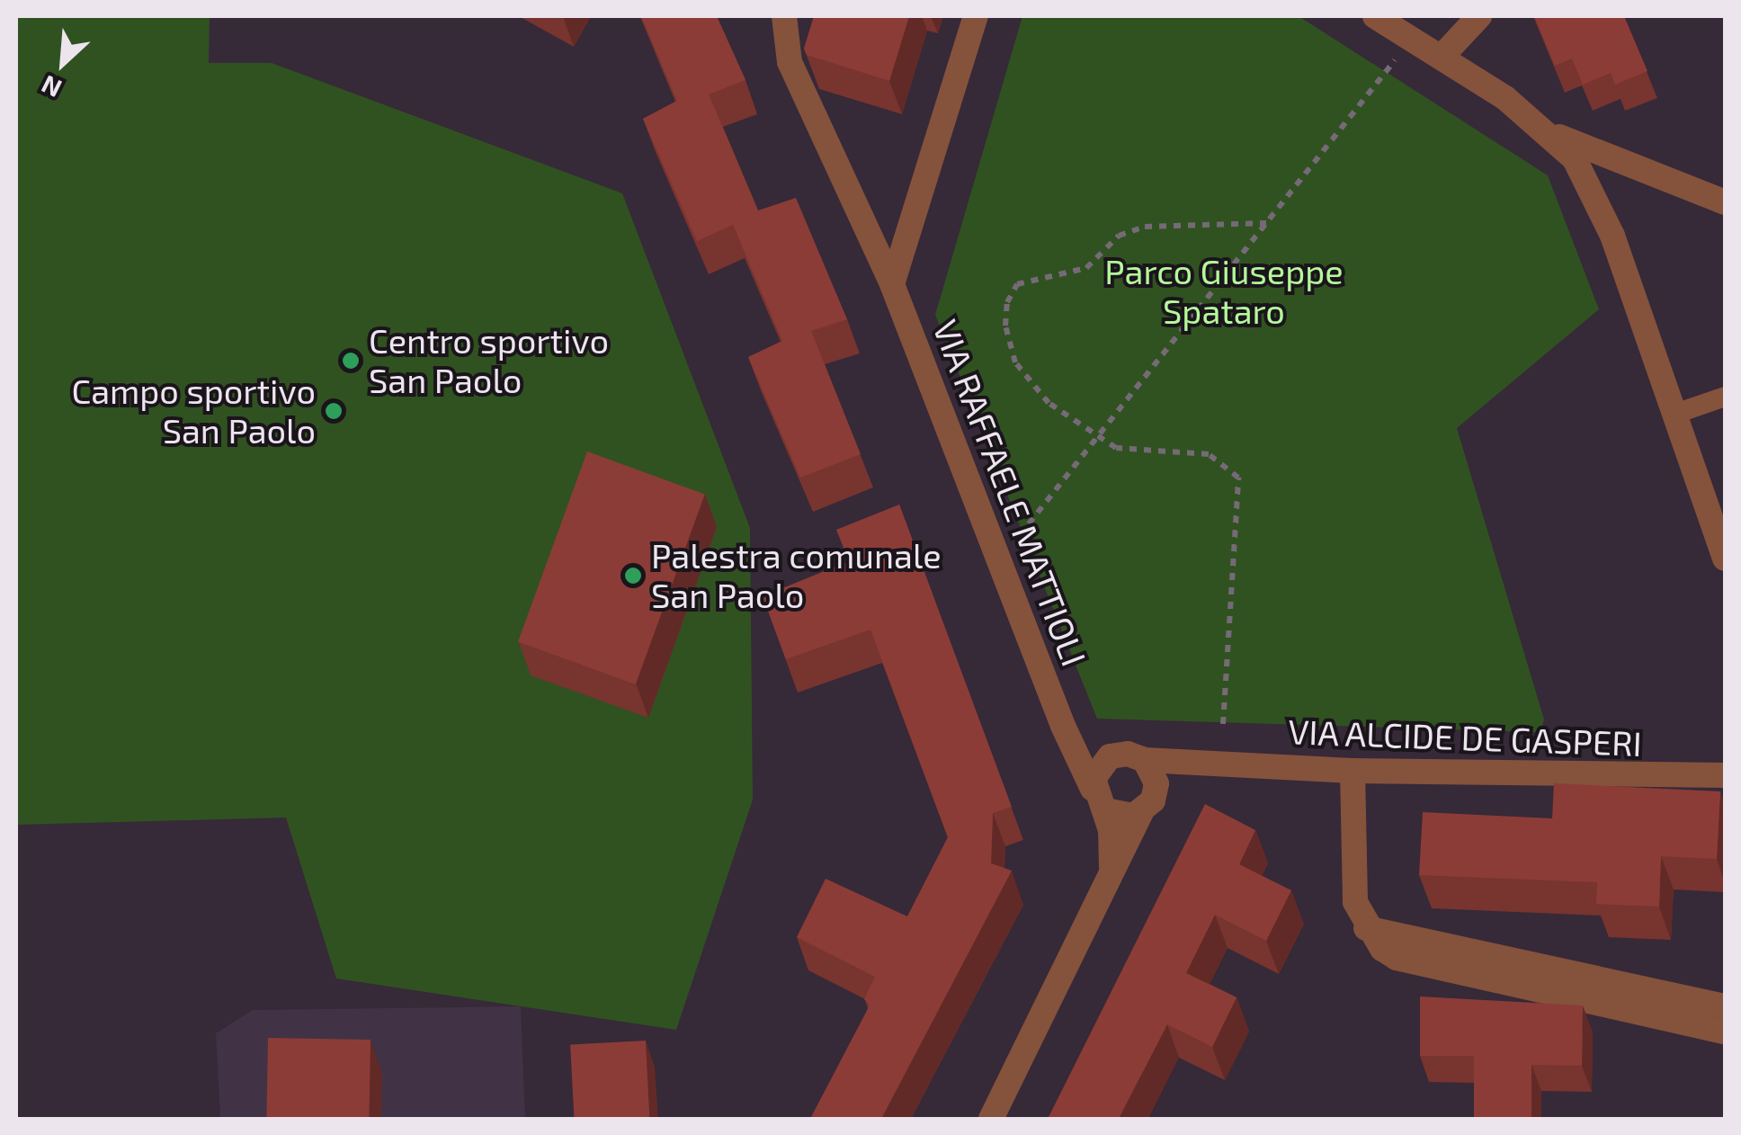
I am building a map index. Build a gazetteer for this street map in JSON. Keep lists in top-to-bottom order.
{
  "streets": {
    "street": ["VIA RAFFAELE MATTIOLI", "VIA ALCIDE DE GASPERI"]
  },
  "crossings": [
    ["VIA RAFFAELE MATTIOLI", "VIA ALCIDE DE GASPERI"]
  ],
  "parks": ["Parco Giuseppe Spataro"],
  "places": ["Centro sportivo San Paolo", "Campo sportivo San Paolo", "Palestra comunale San Paolo"],
  "north": "bottom left"
}
